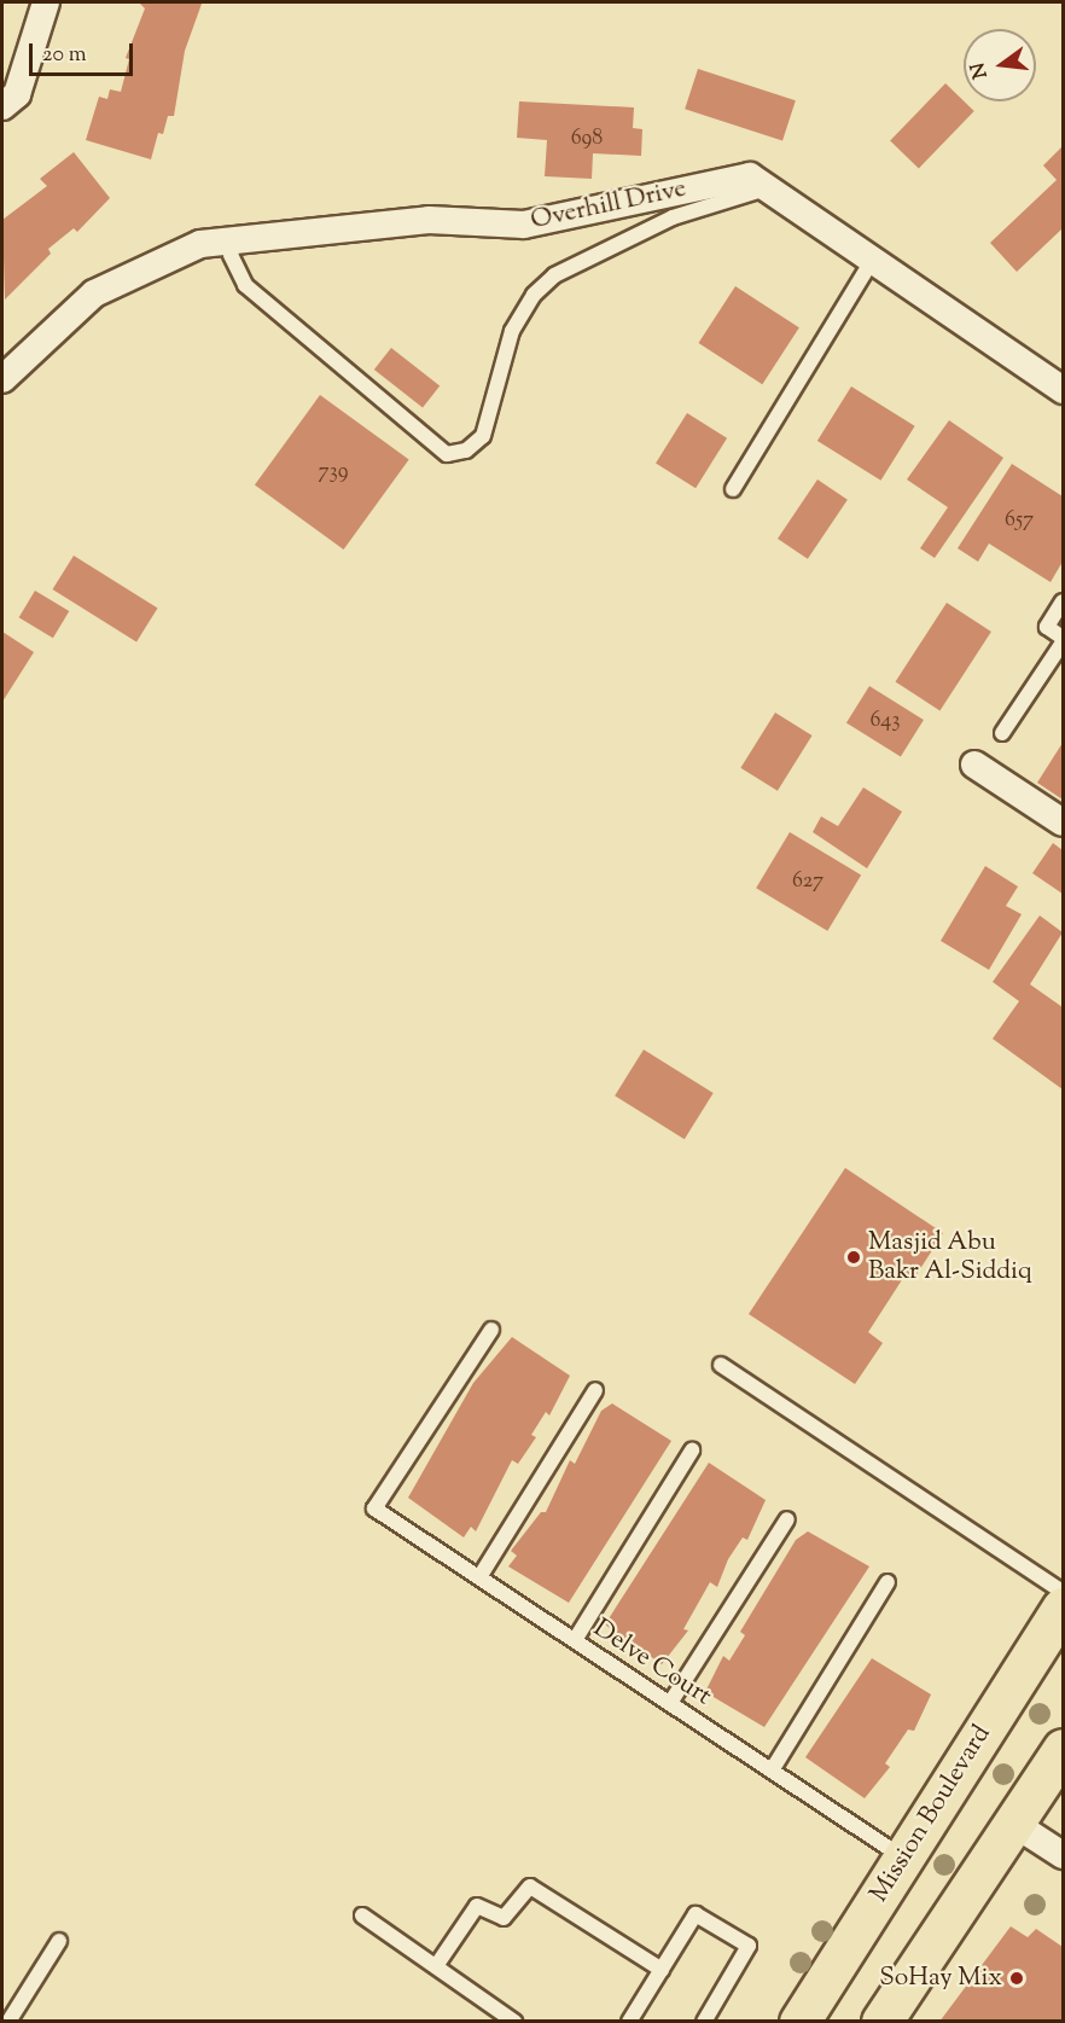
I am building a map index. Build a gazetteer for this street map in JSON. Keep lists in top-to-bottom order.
{
  "streets": {
    "main road": ["Mission Boulevard"],
    "street": ["Overhill Drive"],
    "lane": ["Delve Court"]
  },
  "crossings": [
    ["Delve Court", "Mission Boulevard"]
  ],
  "places": ["Masjid Abu Bakr Al-Siddiq", "SoHay Mix"],
  "house_numbers": [
    "698",
    "739",
    "657",
    "643",
    "627"
  ],
  "scale_bar": "20 m",
  "north": "left"
}
